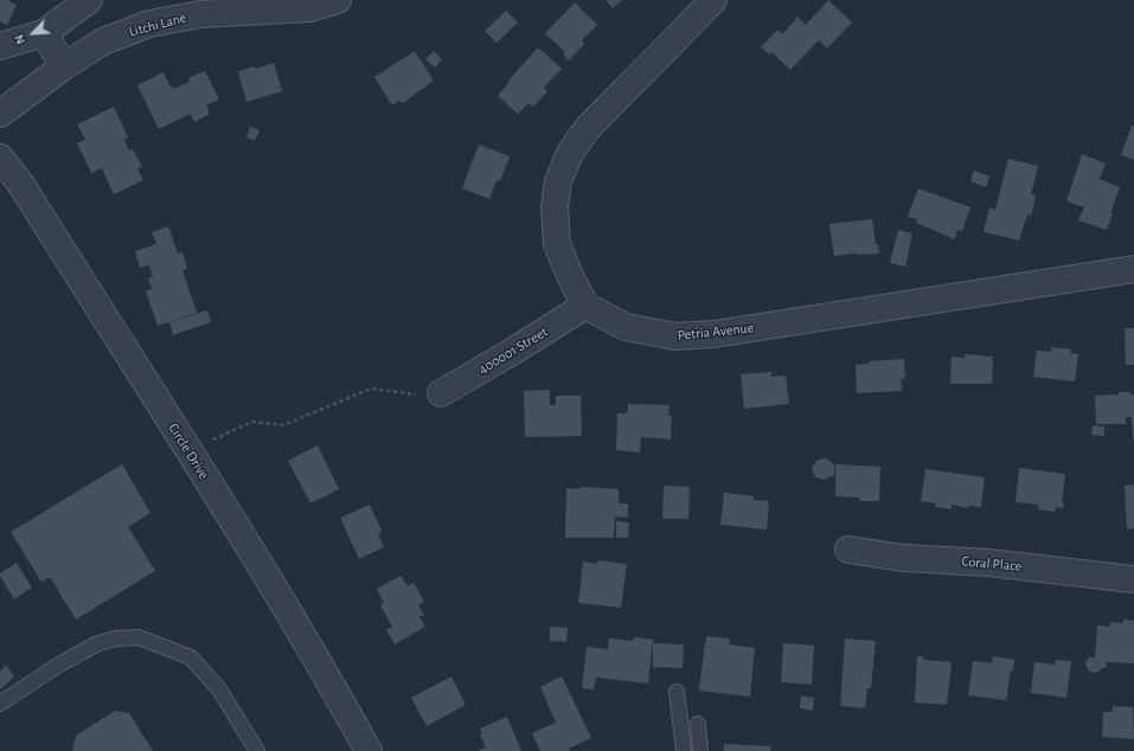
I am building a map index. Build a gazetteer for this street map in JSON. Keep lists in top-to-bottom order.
{
  "streets": {
    "street": [
      "Litchi Lane",
      "Petria Avenue",
      "400001 Street",
      "Circle Drive",
      "Coral Place"
    ]
  },
  "crossings": [
    ["Petria Avenue", "400001 Street"]
  ],
  "north": "bottom left"
}
